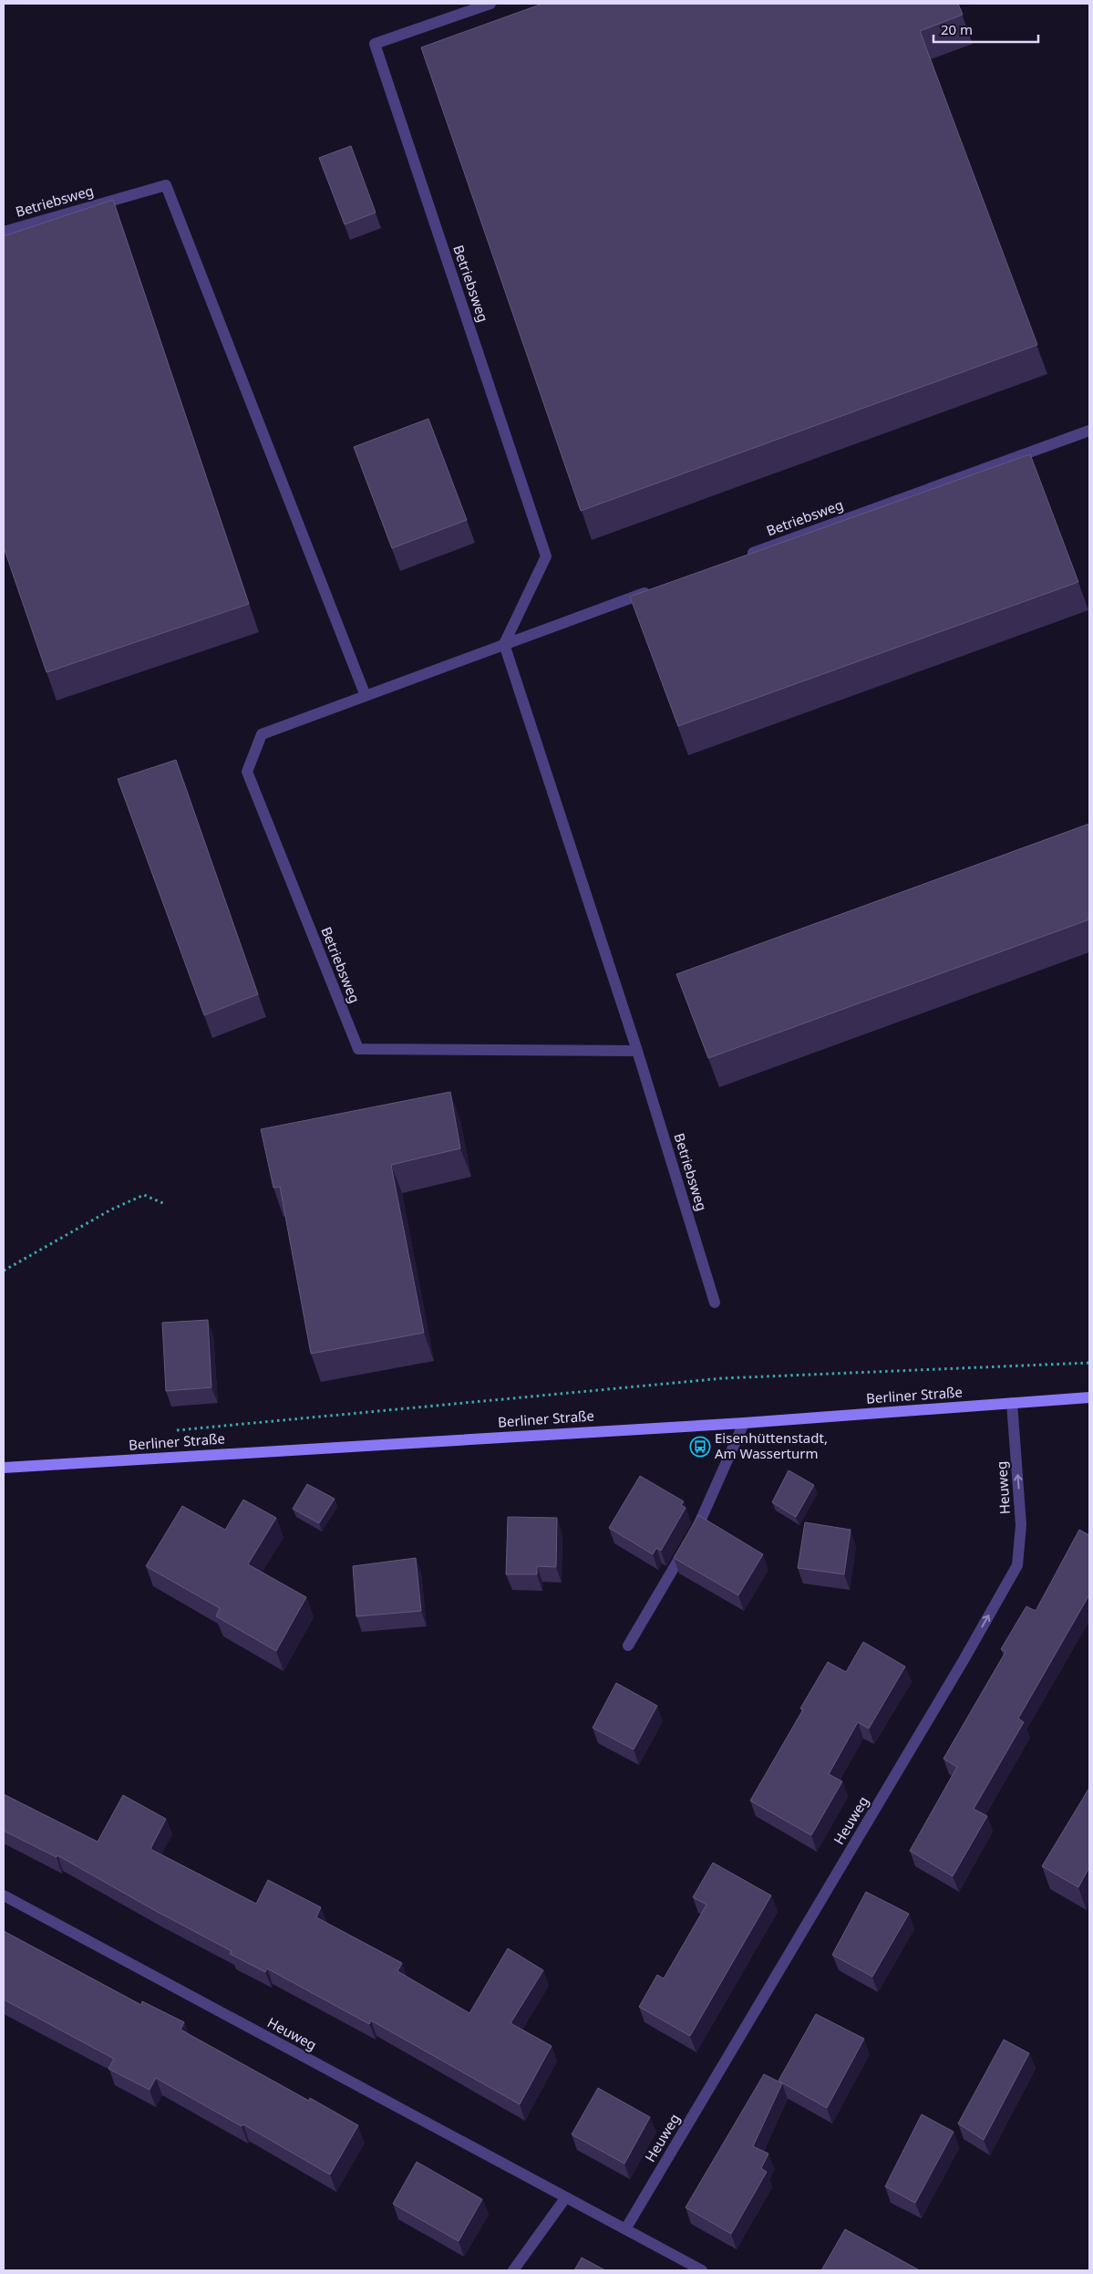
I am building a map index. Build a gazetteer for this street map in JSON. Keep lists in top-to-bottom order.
{
  "streets": {
    "main road": ["Berliner Straße"],
    "street": ["Betriebsweg", "Heuweg"]
  },
  "crossings": [
    ["Berliner Straße", "Heuweg"]
  ],
  "one_way": ["Heuweg"],
  "places": {
    "bus stop": ["Eisenhüttenstadt, Am Wasserturm"]
  },
  "scale_bar": "20 m"
}
